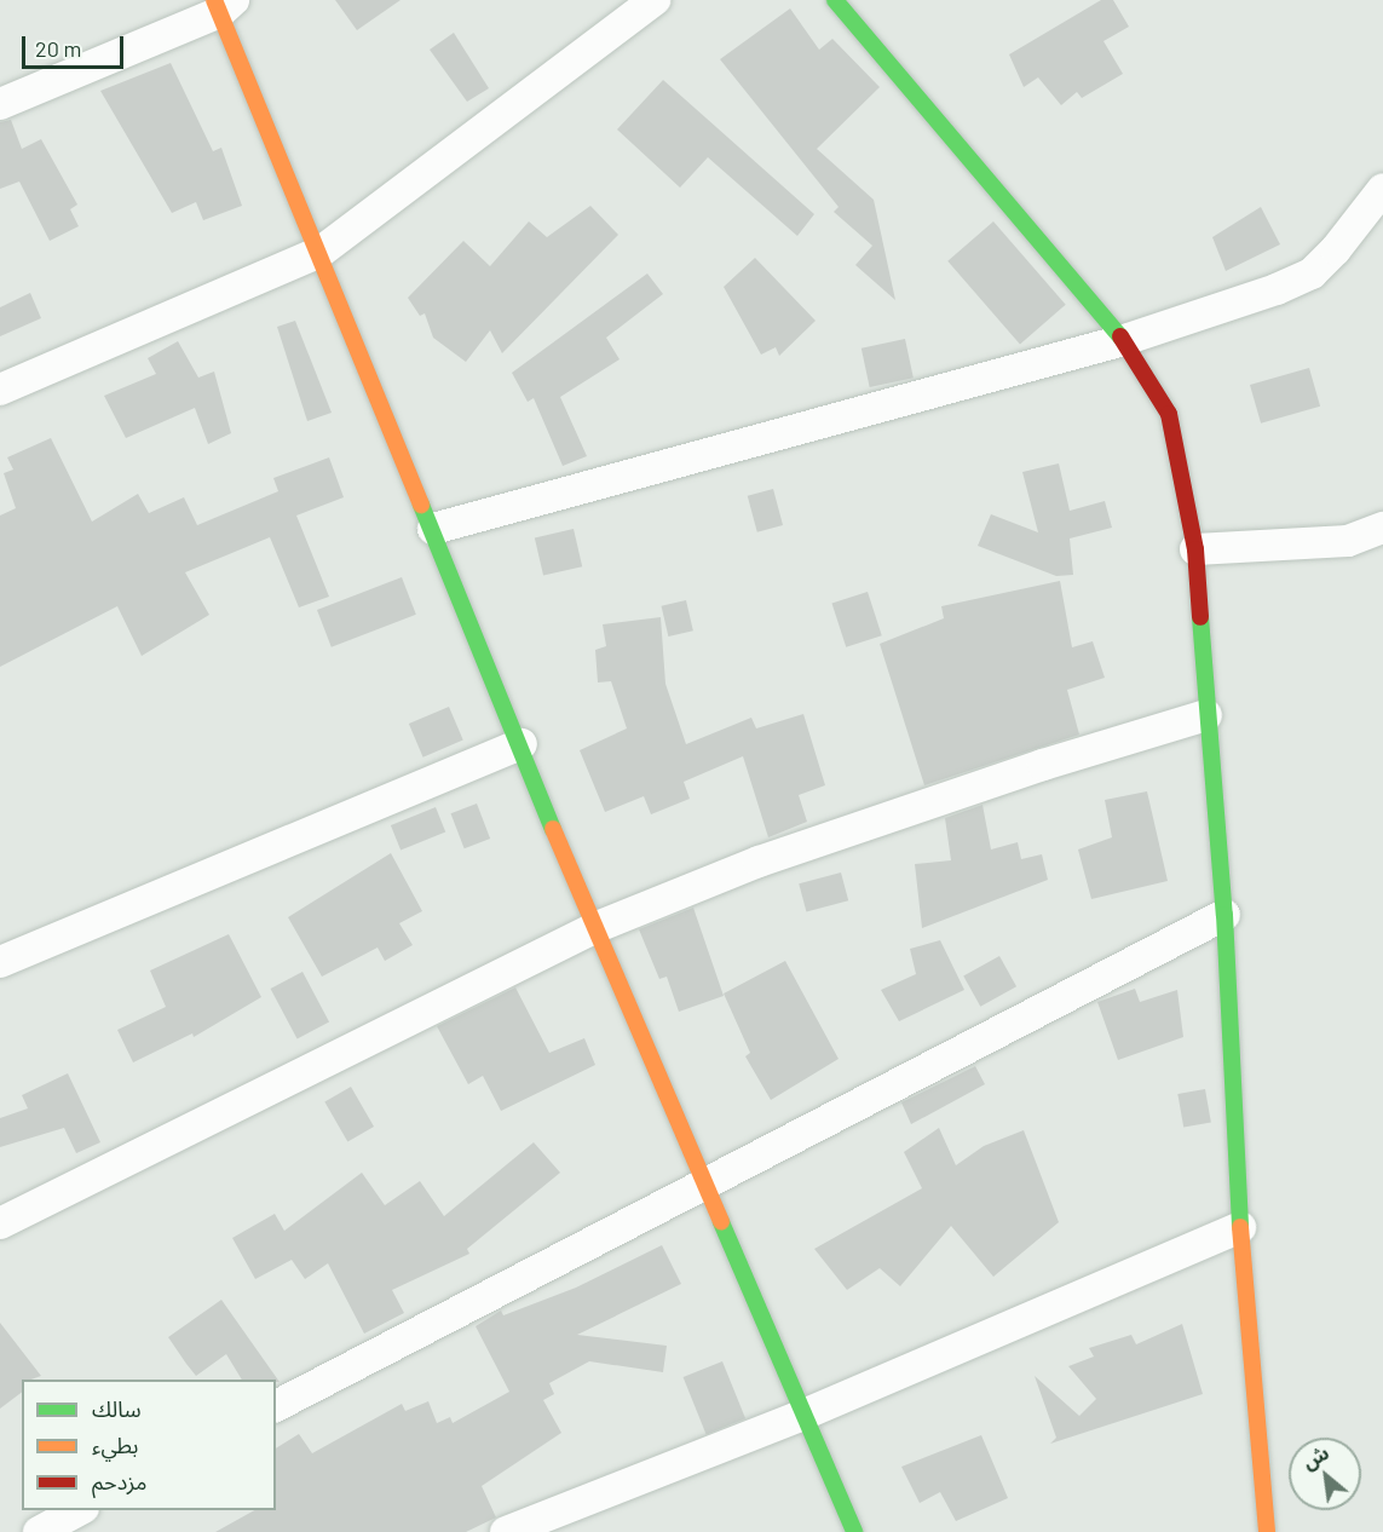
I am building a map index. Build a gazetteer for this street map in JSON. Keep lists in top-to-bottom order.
{
  "legend": ["سالك", "بطيء", "مزدحم"],
  "scale_bar": "20 m",
  "north": "top left"
}
